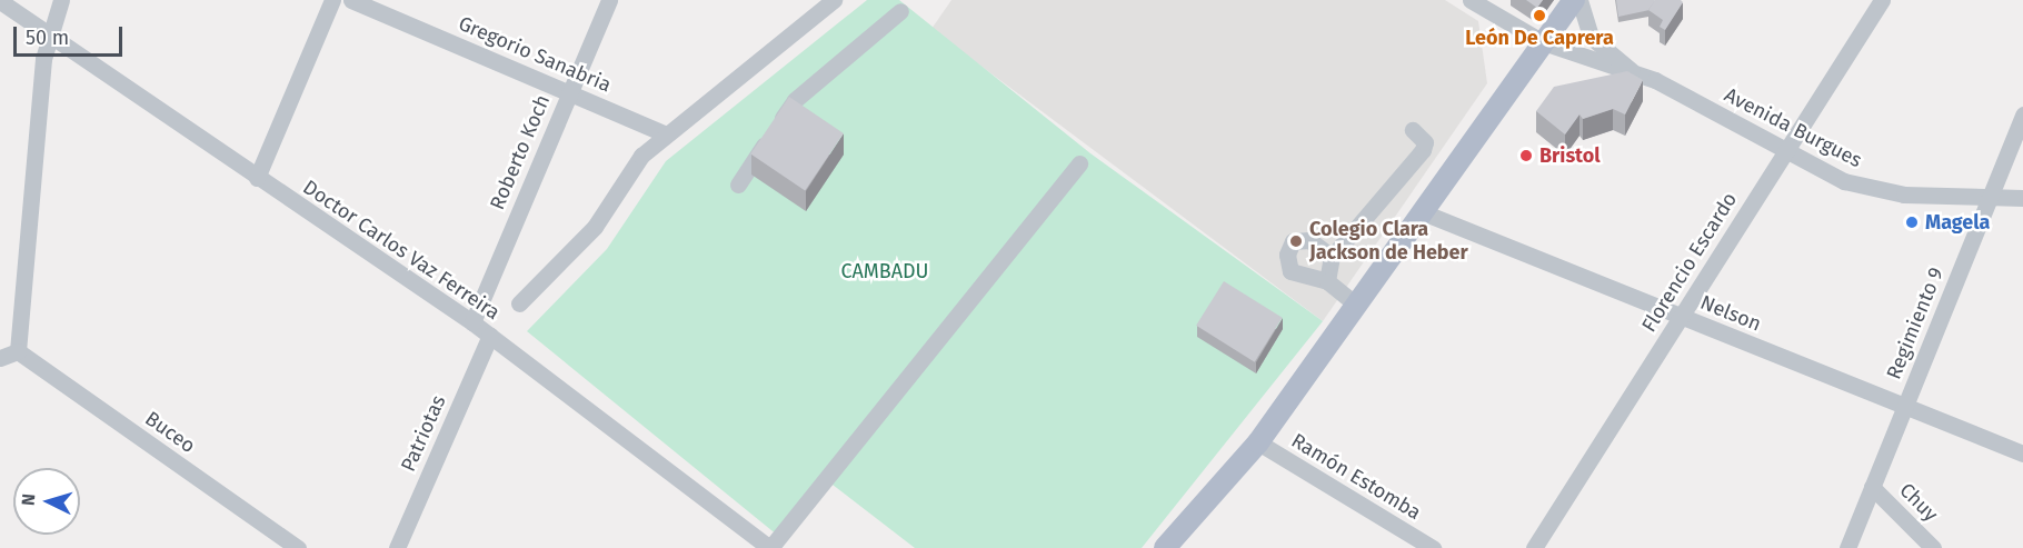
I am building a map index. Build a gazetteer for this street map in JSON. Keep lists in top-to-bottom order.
{
  "streets": {
    "street": [
      "Gregorio Sanabria",
      "Avenida Burgues",
      "Roberto Koch",
      "Doctor Carlos Vaz Ferreira",
      "Florencio Escardo",
      "Nelson",
      "Regimiento 9",
      "Buceo",
      "Patriotas",
      "Ramón Estomba",
      "Chuy"
    ]
  },
  "crossings": [
    ["Gregorio Sanabria", "Roberto Koch"],
    ["Avenida Burgues", "Florencio Escardo"],
    ["Avenida Burgues", "Regimiento 9"],
    ["Roberto Koch", "Doctor Carlos Vaz Ferreira"],
    ["Doctor Carlos Vaz Ferreira", "Patriotas"],
    ["Florencio Escardo", "Nelson"],
    ["Nelson", "Regimiento 9"],
    ["Regimiento 9", "Chuy"]
  ],
  "parks": ["CAMBADU"],
  "places": [
    "León De Caprera",
    "Bristol",
    "Magela",
    "Colegio Clara Jackson de Heber"
  ],
  "scale_bar": "50 m",
  "north": "left"
}
